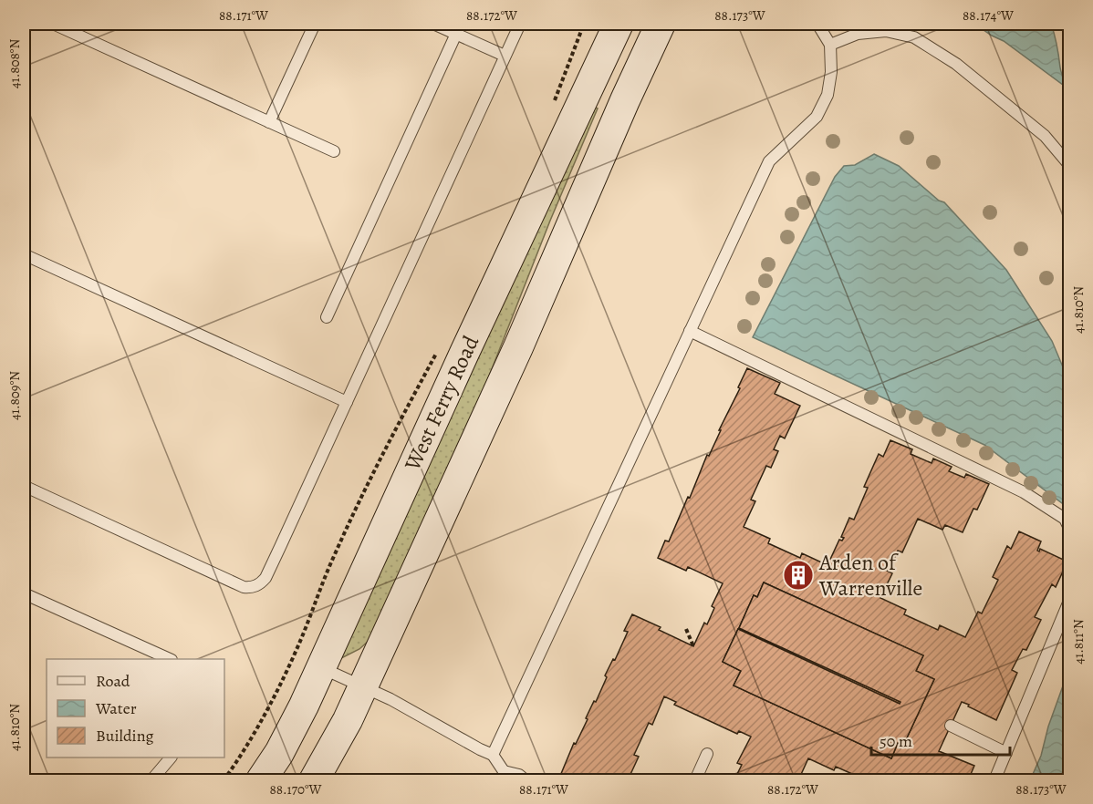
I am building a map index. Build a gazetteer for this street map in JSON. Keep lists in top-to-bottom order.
{
  "streets": {
    "main road": ["West Ferry Road"]
  },
  "places": {
    "building": ["Arden of Warrenville"]
  },
  "legend": ["Road", "Water", "Building"],
  "scale_bar": "50 m",
  "coordinates": [
    "88.171°W",
    "88.172°W",
    "88.173°W",
    "88.174°W",
    "41.808°N",
    "41.810°N",
    "41.809°N",
    "41.811°N",
    "88.170°W"
  ]
}
